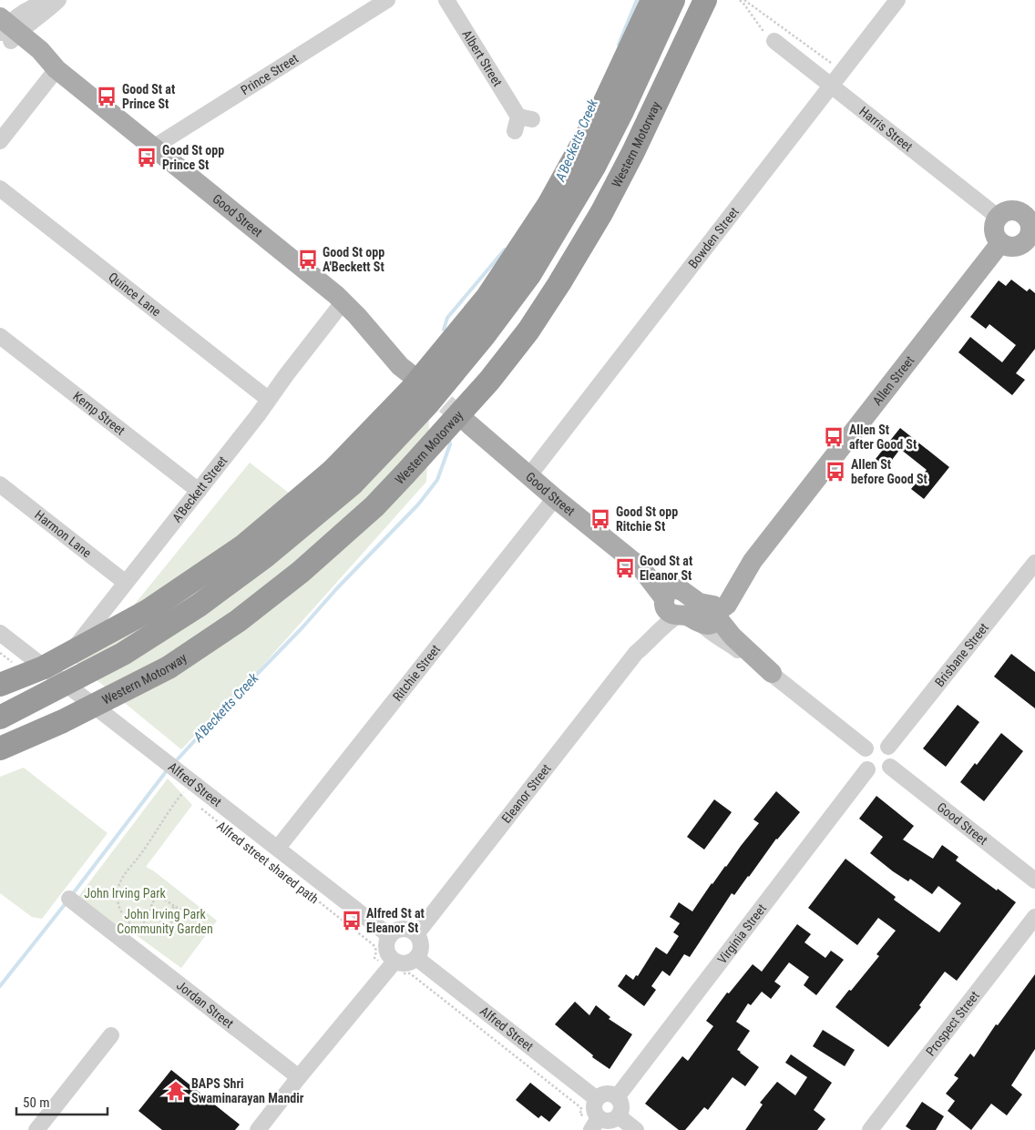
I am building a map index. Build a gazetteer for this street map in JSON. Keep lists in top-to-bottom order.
{
  "streets": {
    "highway": ["Western Motorway"],
    "main road": ["Good Street", "Allen Street"],
    "street": [
      "Albert Street",
      "Prince Street",
      "Harris Street",
      "Bowden Street",
      "Quince Lane",
      "Kemp Street",
      "A'Beckett Street",
      "Harmon Lane",
      "Brisbane Street",
      "Ritchie Street",
      "Alfred Street",
      "Eleanor Street",
      "Virginia Street",
      "Jordan Street",
      "Prospect Street"
    ],
    "path": ["Alfred street shared path"]
  },
  "crossings": [
    ["Prince Street", "Good Street"],
    ["Harris Street", "Bowden Street"],
    ["Good Street", "Bowden Street"],
    ["Good Street", "Allen Street"],
    ["Good Street", "A'Beckett Street"],
    ["Good Street", "Brisbane Street"],
    ["Good Street", "Ritchie Street"],
    ["Good Street", "Eleanor Street"],
    ["Good Street", "Virginia Street"],
    ["Quince Lane", "A'Beckett Street"],
    ["Kemp Street", "A'Beckett Street"],
    ["A'Beckett Street", "Harmon Lane"],
    ["A'Beckett Street", "Alfred Street"],
    ["Brisbane Street", "Virginia Street"],
    ["Ritchie Street", "Alfred Street"],
    ["Alfred Street", "Eleanor Street"],
    ["Alfred Street", "Virginia Street"]
  ],
  "water": ["A'Becketts Creek"],
  "parks": ["John Irving Park", "John Irving Park Community Garden"],
  "places": {
    "bus stop": [
      "Good St at Prince St",
      "Good St opp Prince St",
      "Good St opp A'Beckett St",
      "Allen St after Good St",
      "Allen St before Good St",
      "Good St opp Ritchie St",
      "Good St at Eleanor St",
      "Alfred St at Eleanor St"
    ],
    "temple": ["BAPS Shri Swaminarayan Mandir"]
  },
  "scale_bar": "50 m"
}
